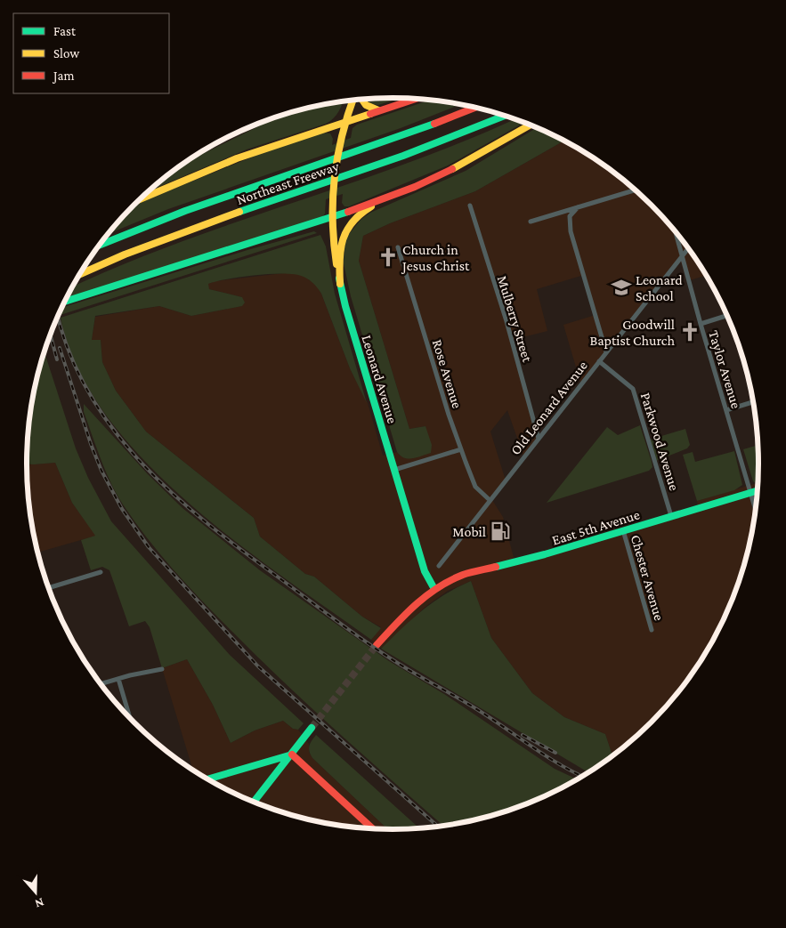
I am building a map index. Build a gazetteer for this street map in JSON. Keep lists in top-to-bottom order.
{
  "streets": {
    "main road": ["Northeast Freeway", "Leonard Avenue", "East 5th Avenue"],
    "street": [
      "Mulberry Street",
      "Taylor Avenue",
      "Rose Avenue",
      "Old Leonard Avenue",
      "Parkwood Avenue",
      "Chester Avenue"
    ]
  },
  "crossings": [
    ["Mulberry Street", "Old Leonard Avenue"],
    ["Taylor Avenue", "Old Leonard Avenue"],
    ["Taylor Avenue", "East 5th Avenue"],
    ["Rose Avenue", "Old Leonard Avenue"],
    ["Leonard Avenue", "East 5th Avenue"],
    ["Old Leonard Avenue", "Parkwood Avenue"],
    ["Parkwood Avenue", "East 5th Avenue"],
    ["East 5th Avenue", "Chester Avenue"]
  ],
  "places": {
    "church": ["Church in Jesus Christ", "Goodwill Baptist Church"],
    "school or university": ["Leonard School"],
    "fuel station": ["Mobil"]
  },
  "legend": ["Fast", "Slow", "Jam"],
  "north": "bottom"
}
